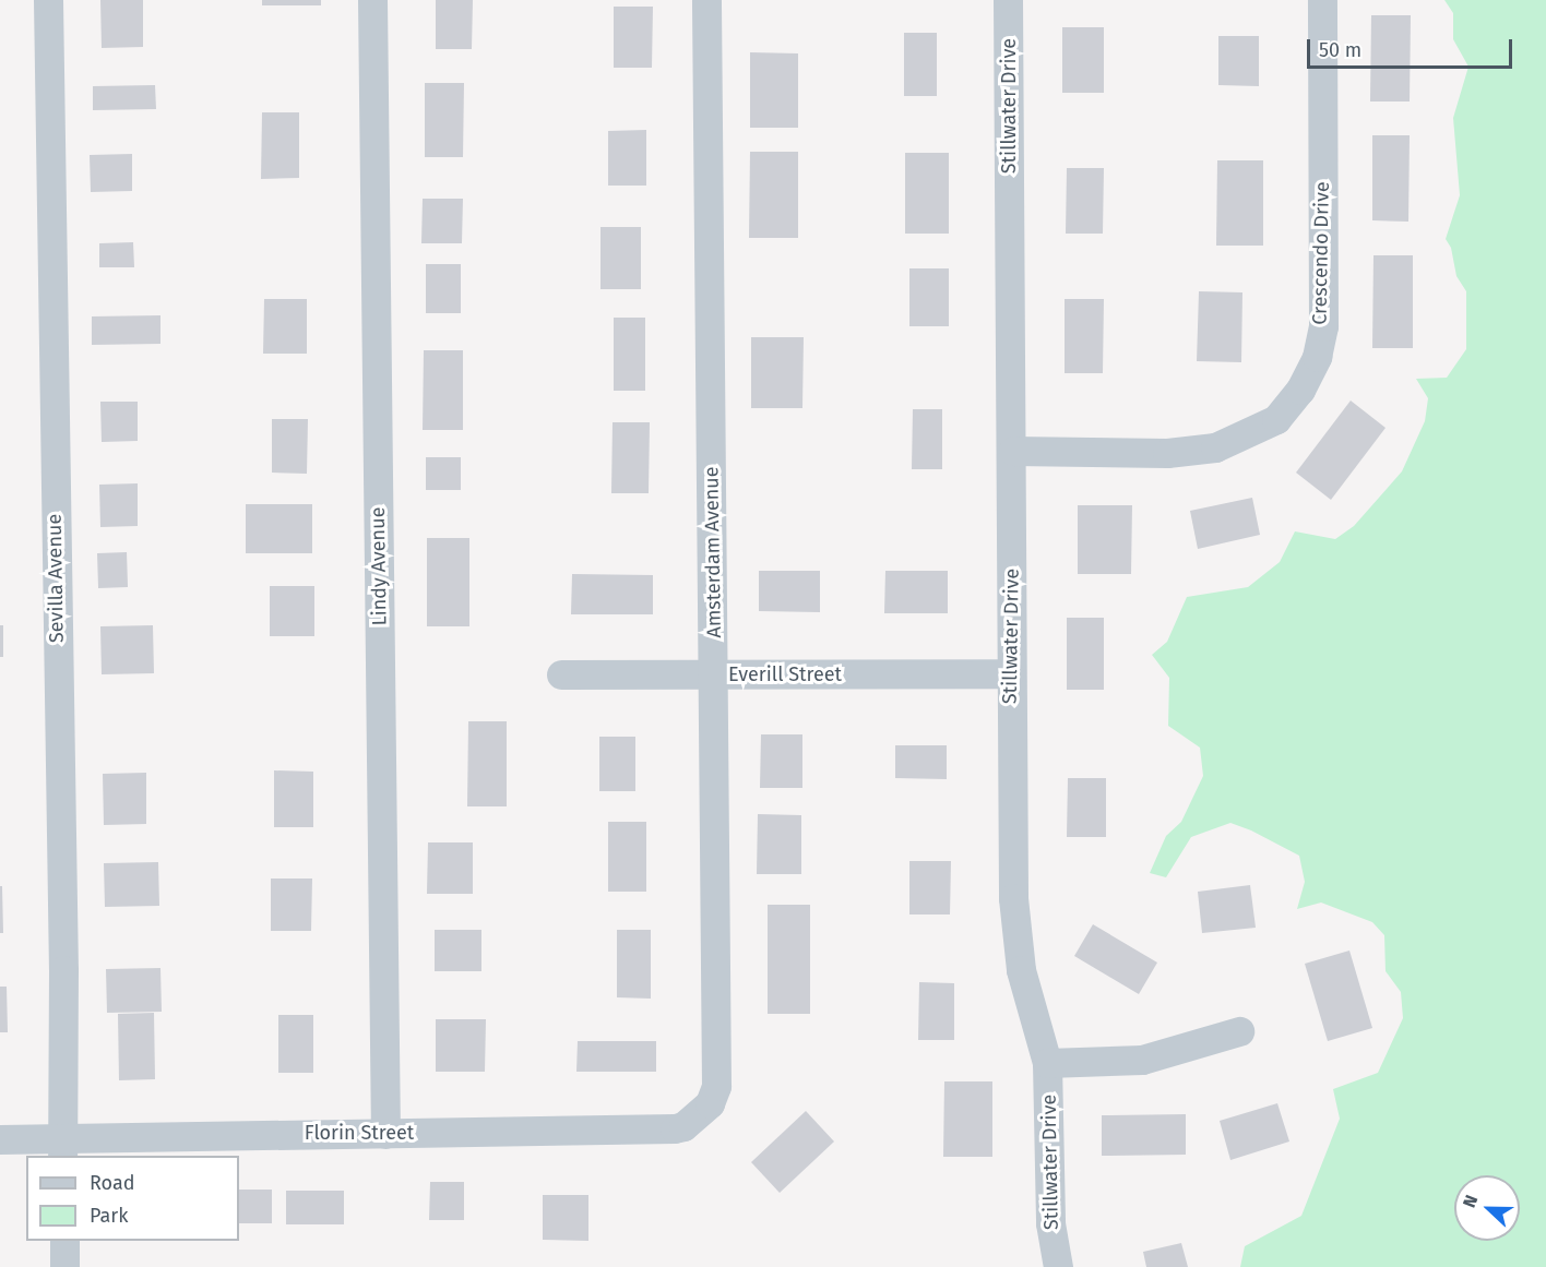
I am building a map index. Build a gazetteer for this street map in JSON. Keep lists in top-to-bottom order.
{
  "streets": {
    "street": [
      "Stillwater Drive",
      "Crescendo Drive",
      "Amsterdam Avenue",
      "Lindy Avenue",
      "Sevilla Avenue",
      "Everill Street",
      "Florin Street"
    ]
  },
  "crossings": [
    ["Stillwater Drive", "Crescendo Drive"],
    ["Stillwater Drive", "Everill Street"],
    ["Amsterdam Avenue", "Everill Street"],
    ["Amsterdam Avenue", "Florin Street"],
    ["Lindy Avenue", "Florin Street"],
    ["Sevilla Avenue", "Florin Street"]
  ],
  "legend": ["Road", "Park"],
  "scale_bar": "50 m",
  "north": "left"
}
